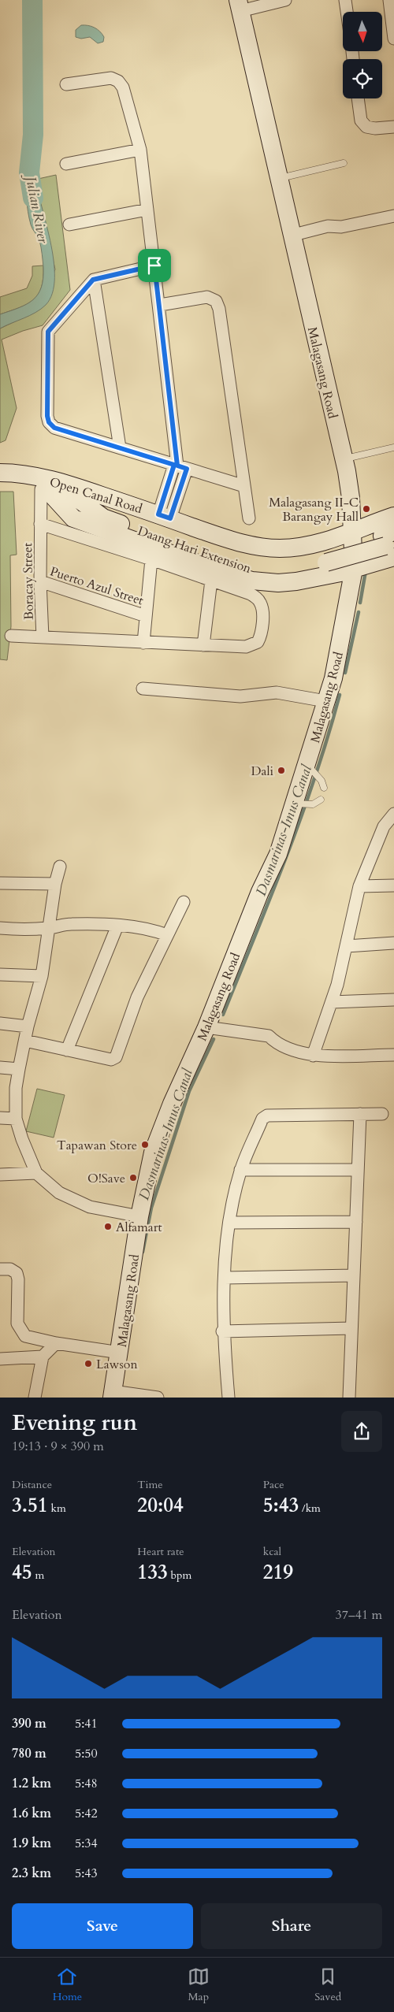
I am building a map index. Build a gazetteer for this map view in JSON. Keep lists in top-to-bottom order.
{
  "streets": {
    "main road": ["Malagasang Road", "Open Canal Road", "Daang Hari Extension"],
    "street": ["Boracay Street", "Puerto Azul Street"]
  },
  "crossings": [
    ["Malagasang Road", "Open Canal Road"],
    ["Open Canal Road", "Daang Hari Extension"],
    ["Open Canal Road", "Boracay Street"],
    ["Daang Hari Extension", "Boracay Street"],
    ["Boracay Street", "Puerto Azul Street"]
  ],
  "water": ["Julian River", "Dasmarinas-Imus Canal"],
  "places": [
    "Malagasang II-C Barangay Hall",
    "Dali",
    "Tapawan Store",
    "O!Save",
    "Alfamart",
    "Lawson"
  ],
  "north": "bottom",
  "page": {
    "heading": ["Evening run", "19:13 · 9 × 390 m"],
    "stats": [
      ["Distance", "3.51 km"],
      ["Time", "20:04"],
      ["Pace", "5:43 /km"],
      ["Elevation", "45 m"],
      ["Heart rate", "133 bpm"],
      ["kcal", "219"]
    ],
    "chart": ["Elevation", "37–41 m"],
    "list": [
      {
        "name": "390 m",
        "note": "5:41"
      },
      {
        "name": "780 m",
        "note": "5:50"
      },
      {
        "name": "1.2 km",
        "note": "5:48"
      },
      {
        "name": "1.6 km",
        "note": "5:42"
      },
      {
        "name": "1.9 km",
        "note": "5:34"
      },
      {
        "name": "2.3 km",
        "note": "5:43"
      }
    ],
    "buttons": ["Save", "Share"],
    "tabs": ["Home", "Map", "Saved"]
  }
}
